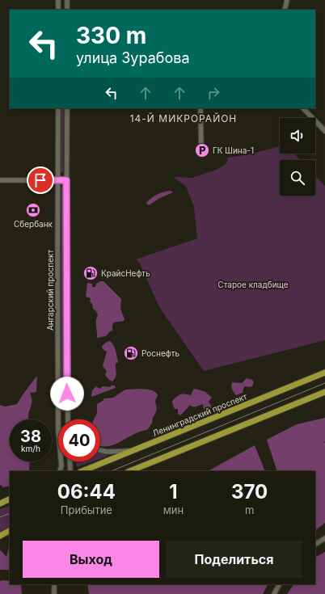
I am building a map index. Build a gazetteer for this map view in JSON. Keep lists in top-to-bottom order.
{
  "streets": {
    "main road": ["Ленинградский проспект"],
    "street": ["Ангарский проспект"]
  },
  "districts": ["14-Й МИКРОРАЙОН"],
  "parks": ["Старое кладбище"],
  "places": {
    "parking": ["ГК Шина-1"],
    "bank": ["Сбербанк"],
    "fuel station": ["КрайсНефть", "Роснефть"]
  },
  "page": {
    "turn": ["330 m", "улица Зурабова"],
    "speed": "38 km/h",
    "limit": "40",
    "eta": [
      "06:44",
      "Прибытие",
      "1",
      "мин",
      "370",
      "m"
    ],
    "buttons": ["Выход", "Поделиться"]
  }
}
